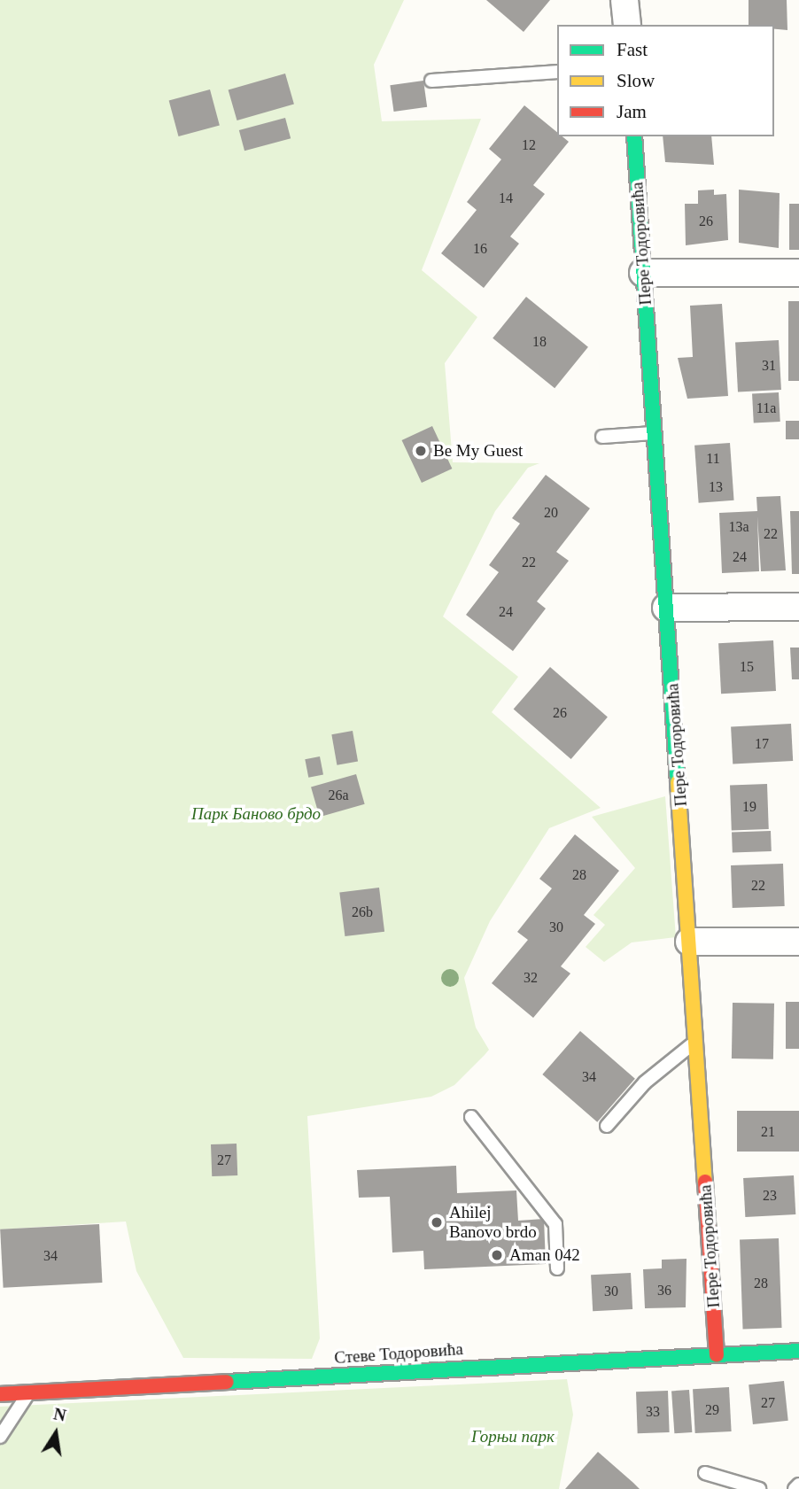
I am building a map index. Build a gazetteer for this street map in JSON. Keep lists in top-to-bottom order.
{
  "streets": {
    "street": ["Пере Тодоровића", "Стеве Тодоровића"]
  },
  "crossings": [
    ["Пере Тодоровића", "Стеве Тодоровића"]
  ],
  "parks": ["Парк Баново брдо", "Горњи парк"],
  "places": ["Be My Guest", "Ahilej Banovo brdo", "Aman 042"],
  "house_numbers": [
    "12",
    "14",
    "26",
    "16",
    "18",
    "31",
    "11a",
    "11",
    "13",
    "20",
    "13a",
    "22",
    "24",
    "22",
    "24",
    "15",
    "26",
    "17",
    "26a",
    "19",
    "28",
    "22",
    "26b",
    "30",
    "32",
    "34",
    "21",
    "27",
    "23",
    "34",
    "28",
    "36",
    "30",
    "27",
    "29",
    "33"
  ],
  "legend": ["Fast", "Slow", "Jam"],
  "north": "top"
}
